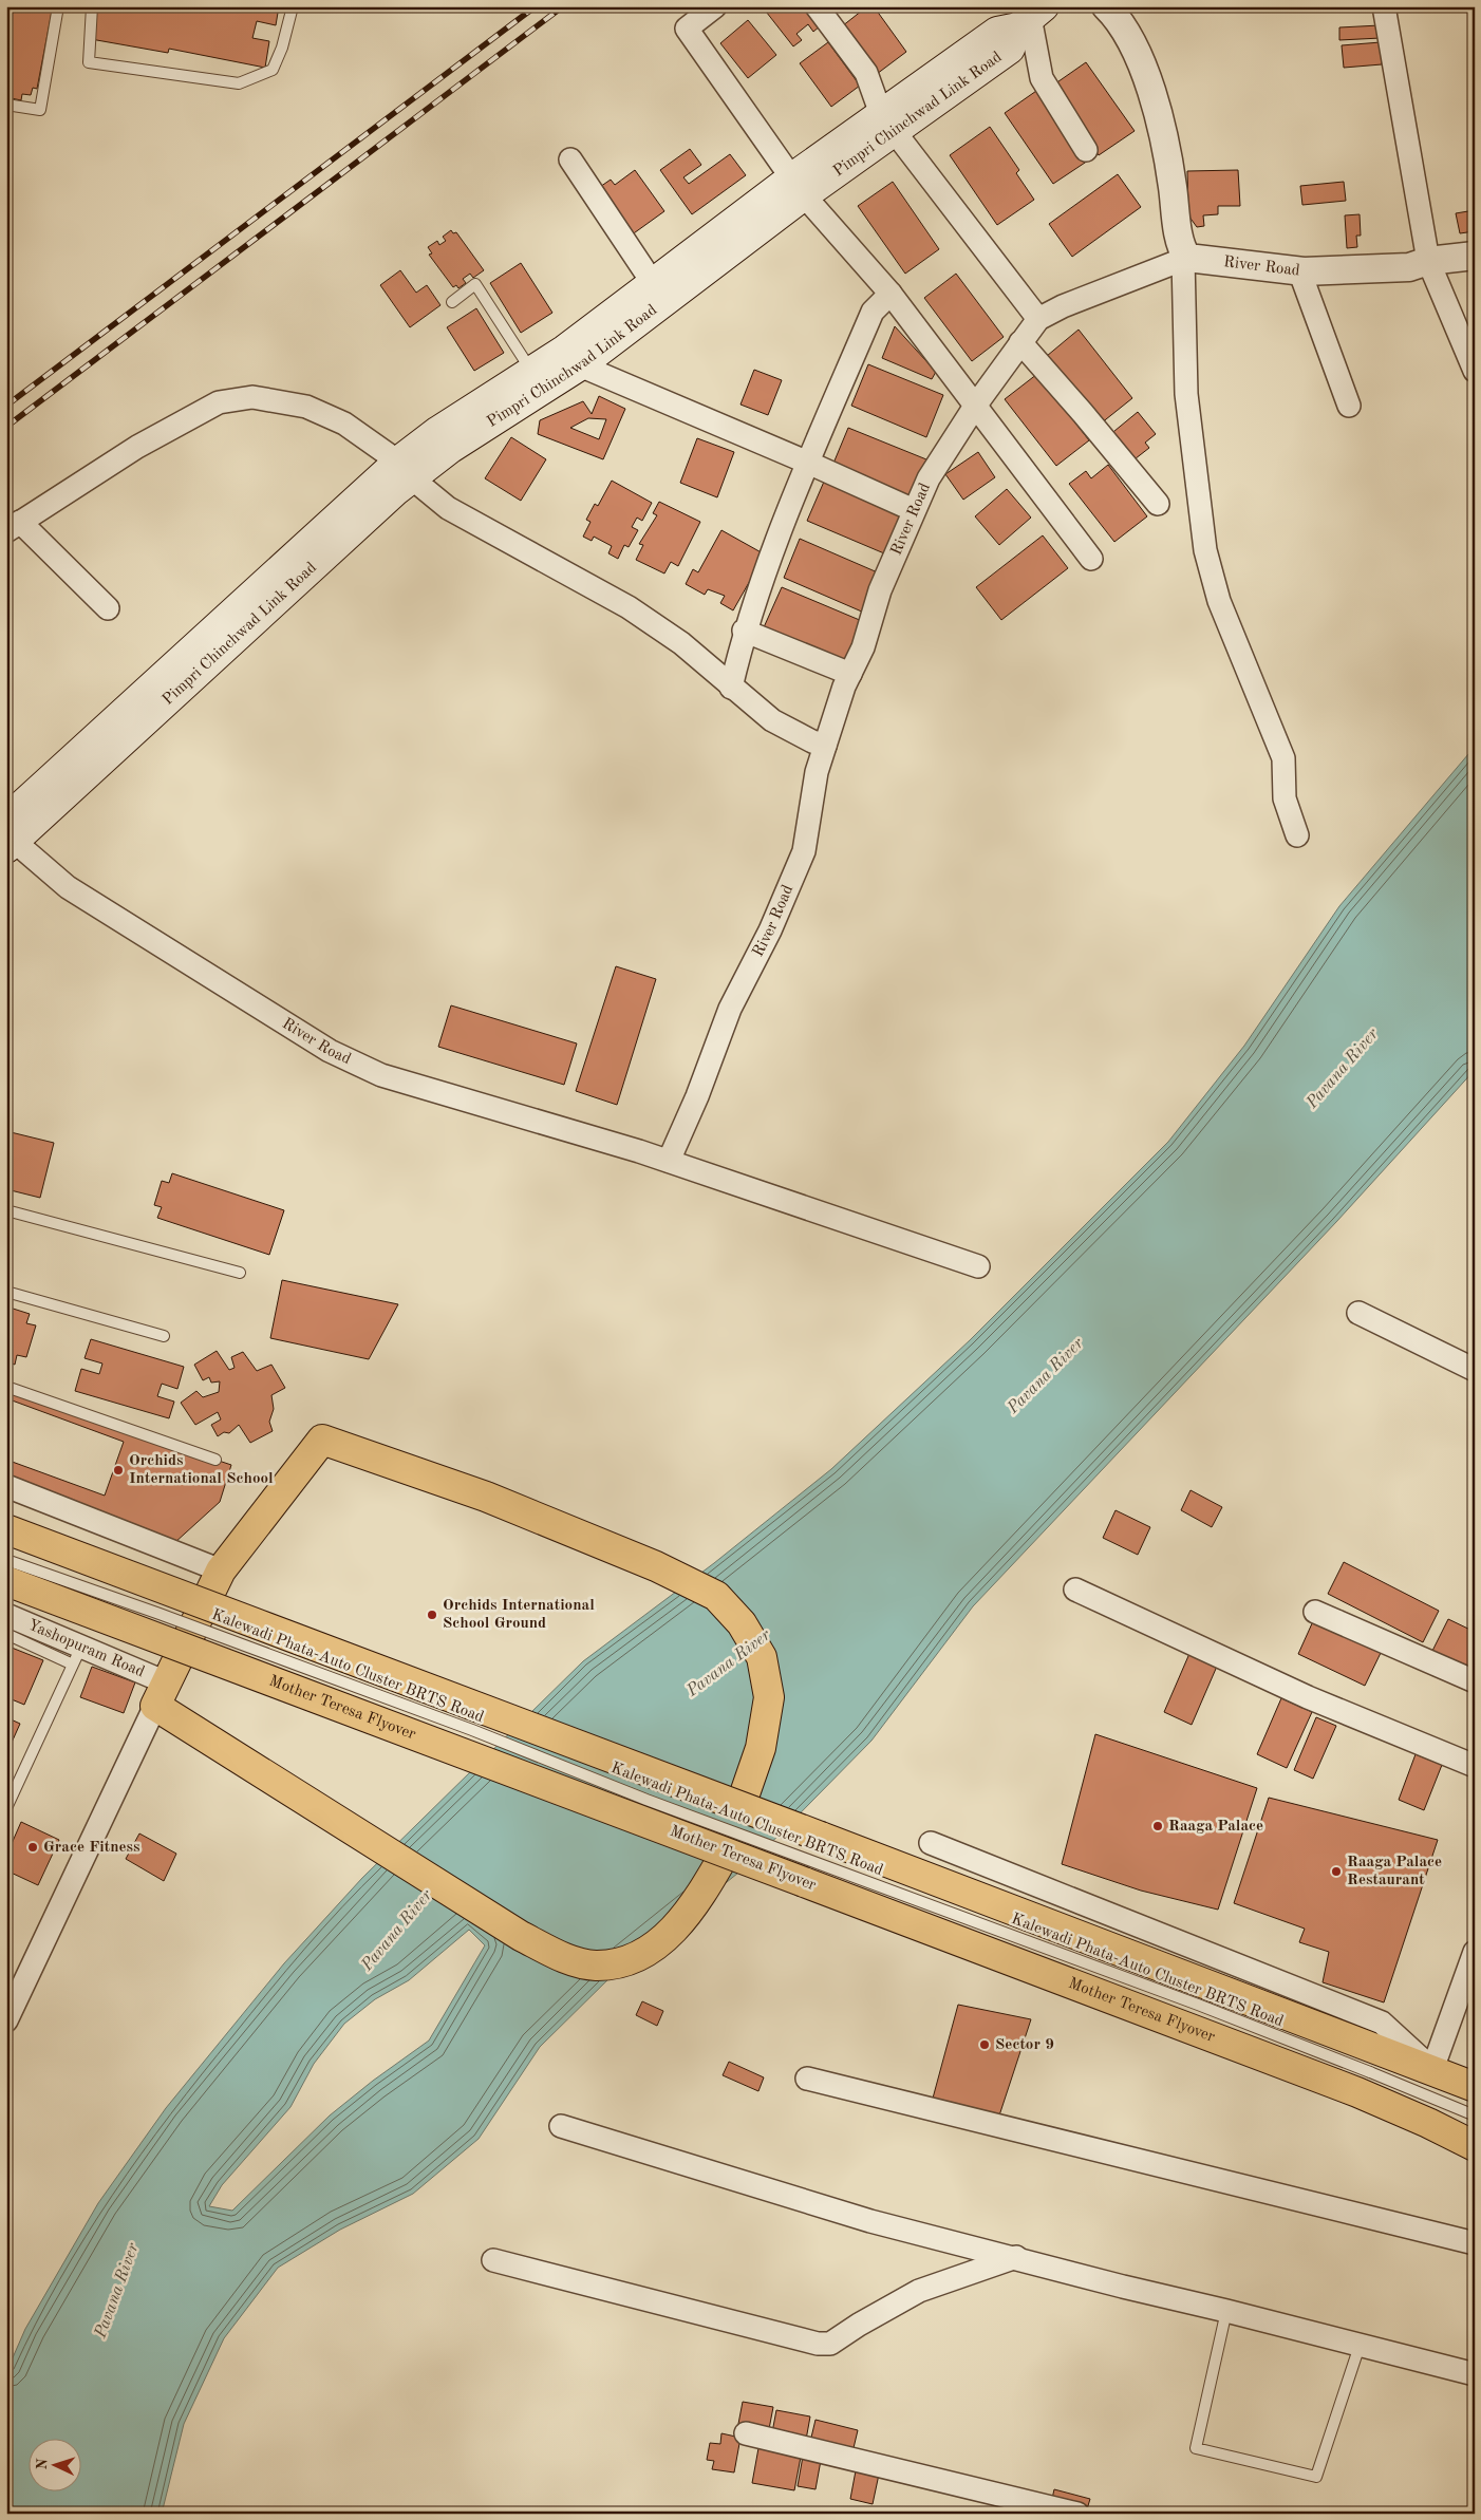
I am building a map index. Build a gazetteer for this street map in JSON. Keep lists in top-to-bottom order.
{
  "streets": {
    "main road": ["Pimpri Chinchwad Link Road", "Mother Teresa Flyover"],
    "street": ["River Road", "Yashopuram Road"],
    "lane": ["Kalewadi Phata-Auto Cluster BRTS Road"]
  },
  "crossings": [
    ["Pimpri Chinchwad Link Road", "River Road"],
    ["Kalewadi Phata-Auto Cluster BRTS Road", "Mother Teresa Flyover"]
  ],
  "water": ["Pavana River"],
  "places": [
    "Orchids International School",
    "Orchids International School Ground",
    "Raaga Palace",
    "Grace Fitness",
    "Raaga Palace Restaurant",
    "Sector 9"
  ],
  "north": "left"
}
